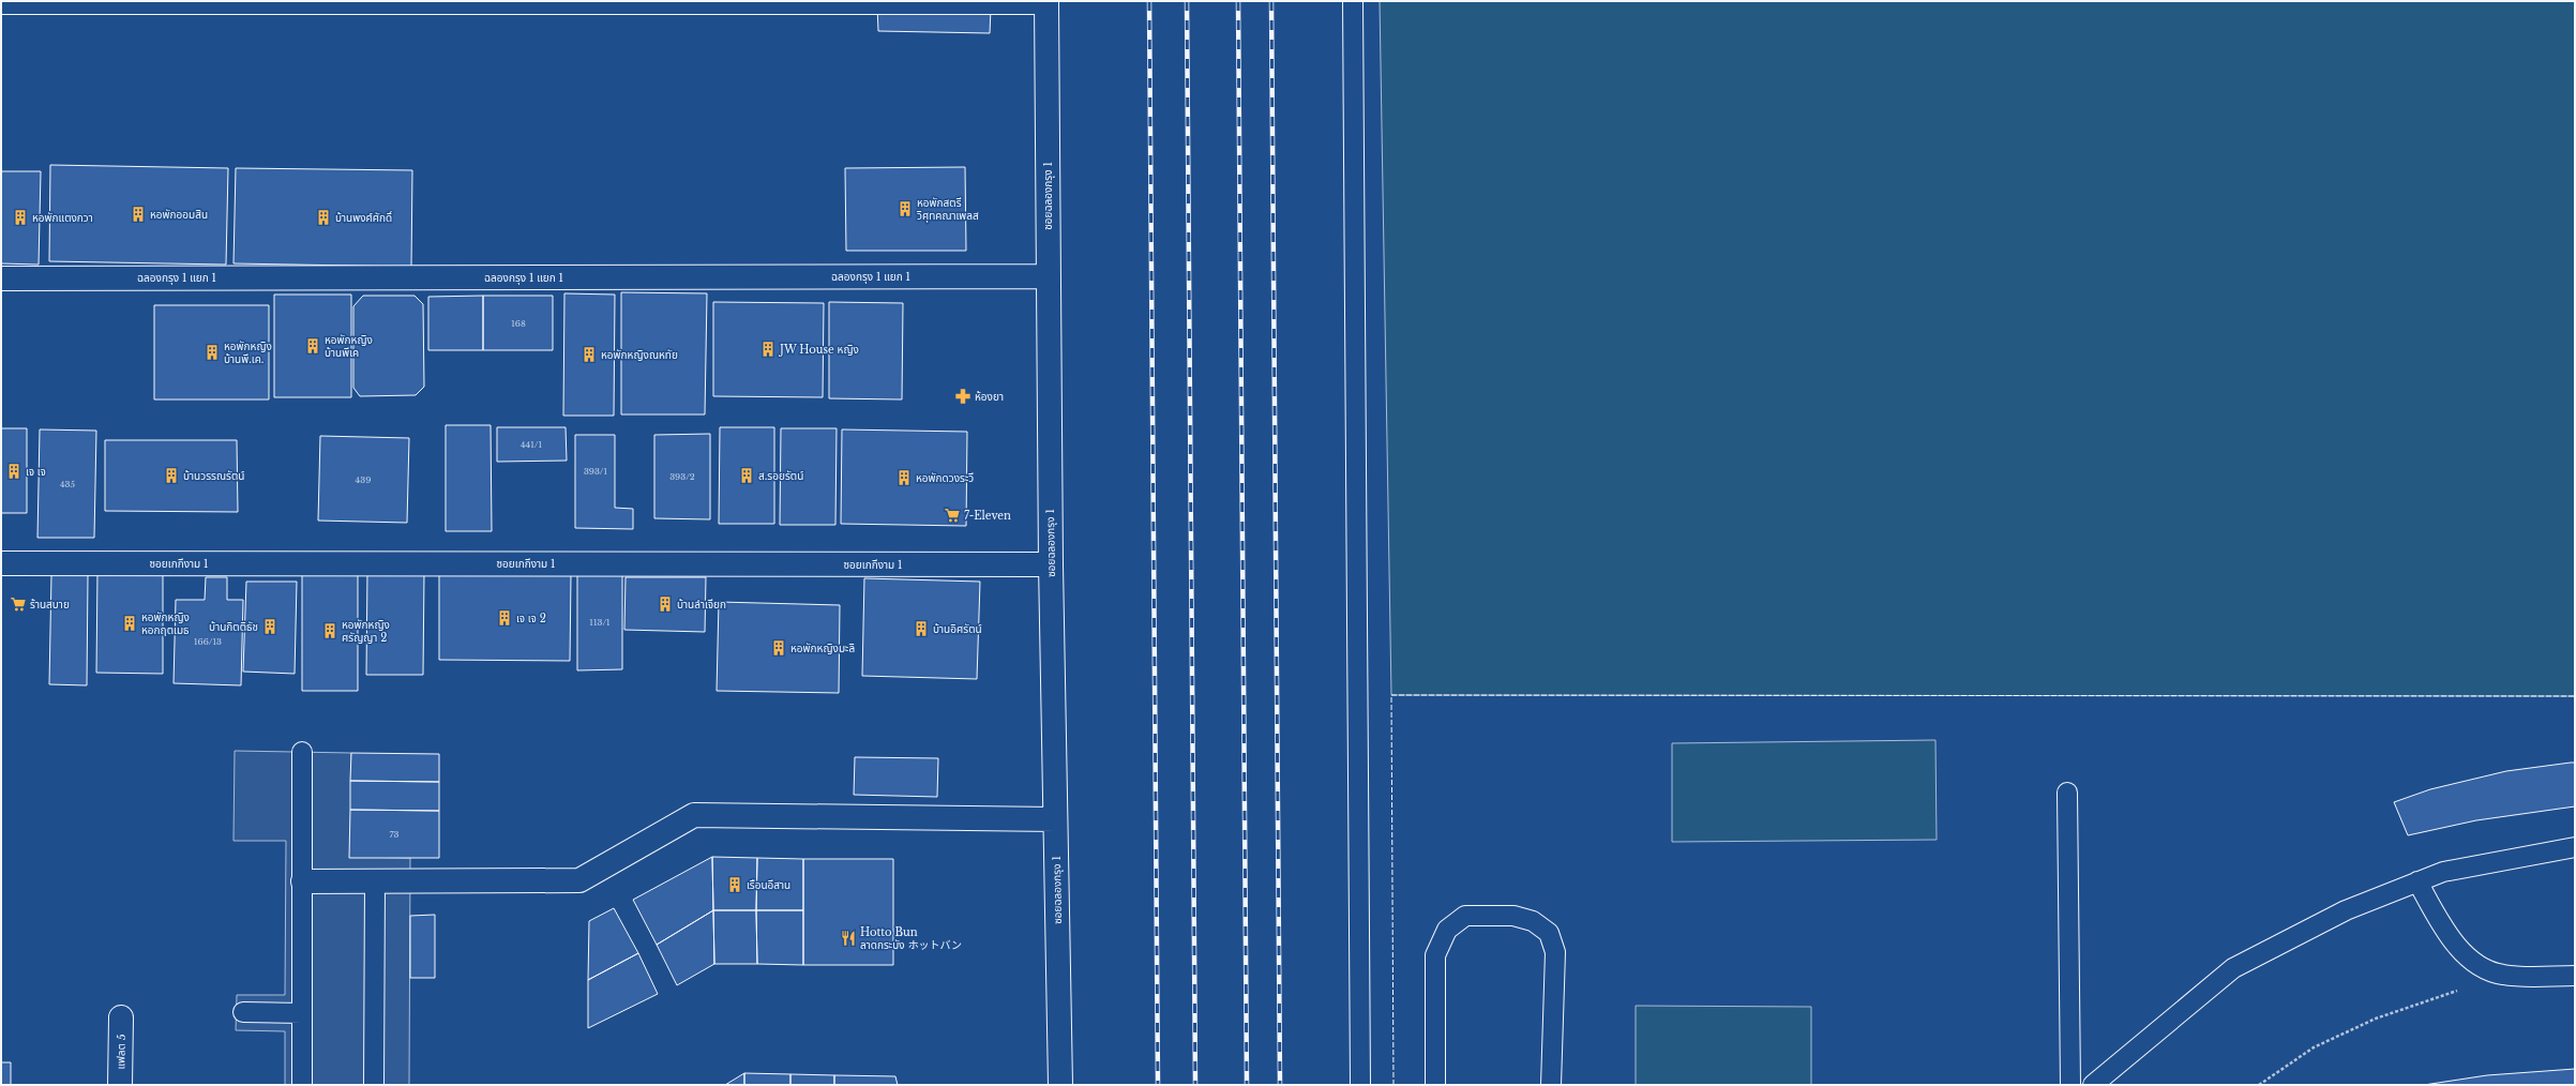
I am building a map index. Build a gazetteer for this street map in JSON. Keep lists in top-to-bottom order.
{
  "streets": {
    "street": [
      "ซอยฉลองกรุง 1",
      "ฉลองกรุง 1 แยก 1",
      "ซอยเกกีงาม 1",
      "แฟลต 5"
    ]
  },
  "crossings": [
    ["ซอยฉลองกรุง 1", "ฉลองกรุง 1 แยก 1"],
    ["ซอยฉลองกรุง 1", "ซอยเกกีงาม 1"]
  ],
  "places": {
    "building": [
      "หอพักสตรี วิศุทคณาเพลส",
      "หอพักออมสิน",
      "หอพักแตงกวา",
      "บ้านพงศ์ศักดิ์",
      "หอพักหญิง บ้านพีเค",
      "JW House หญิง",
      "หอพักหญิง บ้านพี.เค.",
      "หอพักหญิงณหทัย",
      "เจ เจ",
      "บ้านวรรณรัตน์",
      "ส.รอยรัตน์",
      "หอพักดวงระวี",
      "บ้านลำเจียก",
      "เจ เจ 2",
      "หอพักหญิง หอกฤตเมธ",
      "บ้านกิตติธัช",
      "บ้านอิศรัตน์",
      "หอพักหญิง ศรัญญา 2",
      "หอพักหญิงมะลิ",
      "เรือนอีสาน"
    ],
    "pharmacy": ["ห้องยา"],
    "supermarket": ["7-Eleven", "ร้านสบาย"],
    "restaurant": ["Hotto Bun ลาดกระบัง ホットバン"]
  },
  "house_numbers": [
    "168",
    "441/1",
    "393/1",
    "393/2",
    "439",
    "435",
    "113/1",
    "166/13",
    "73"
  ]
}
